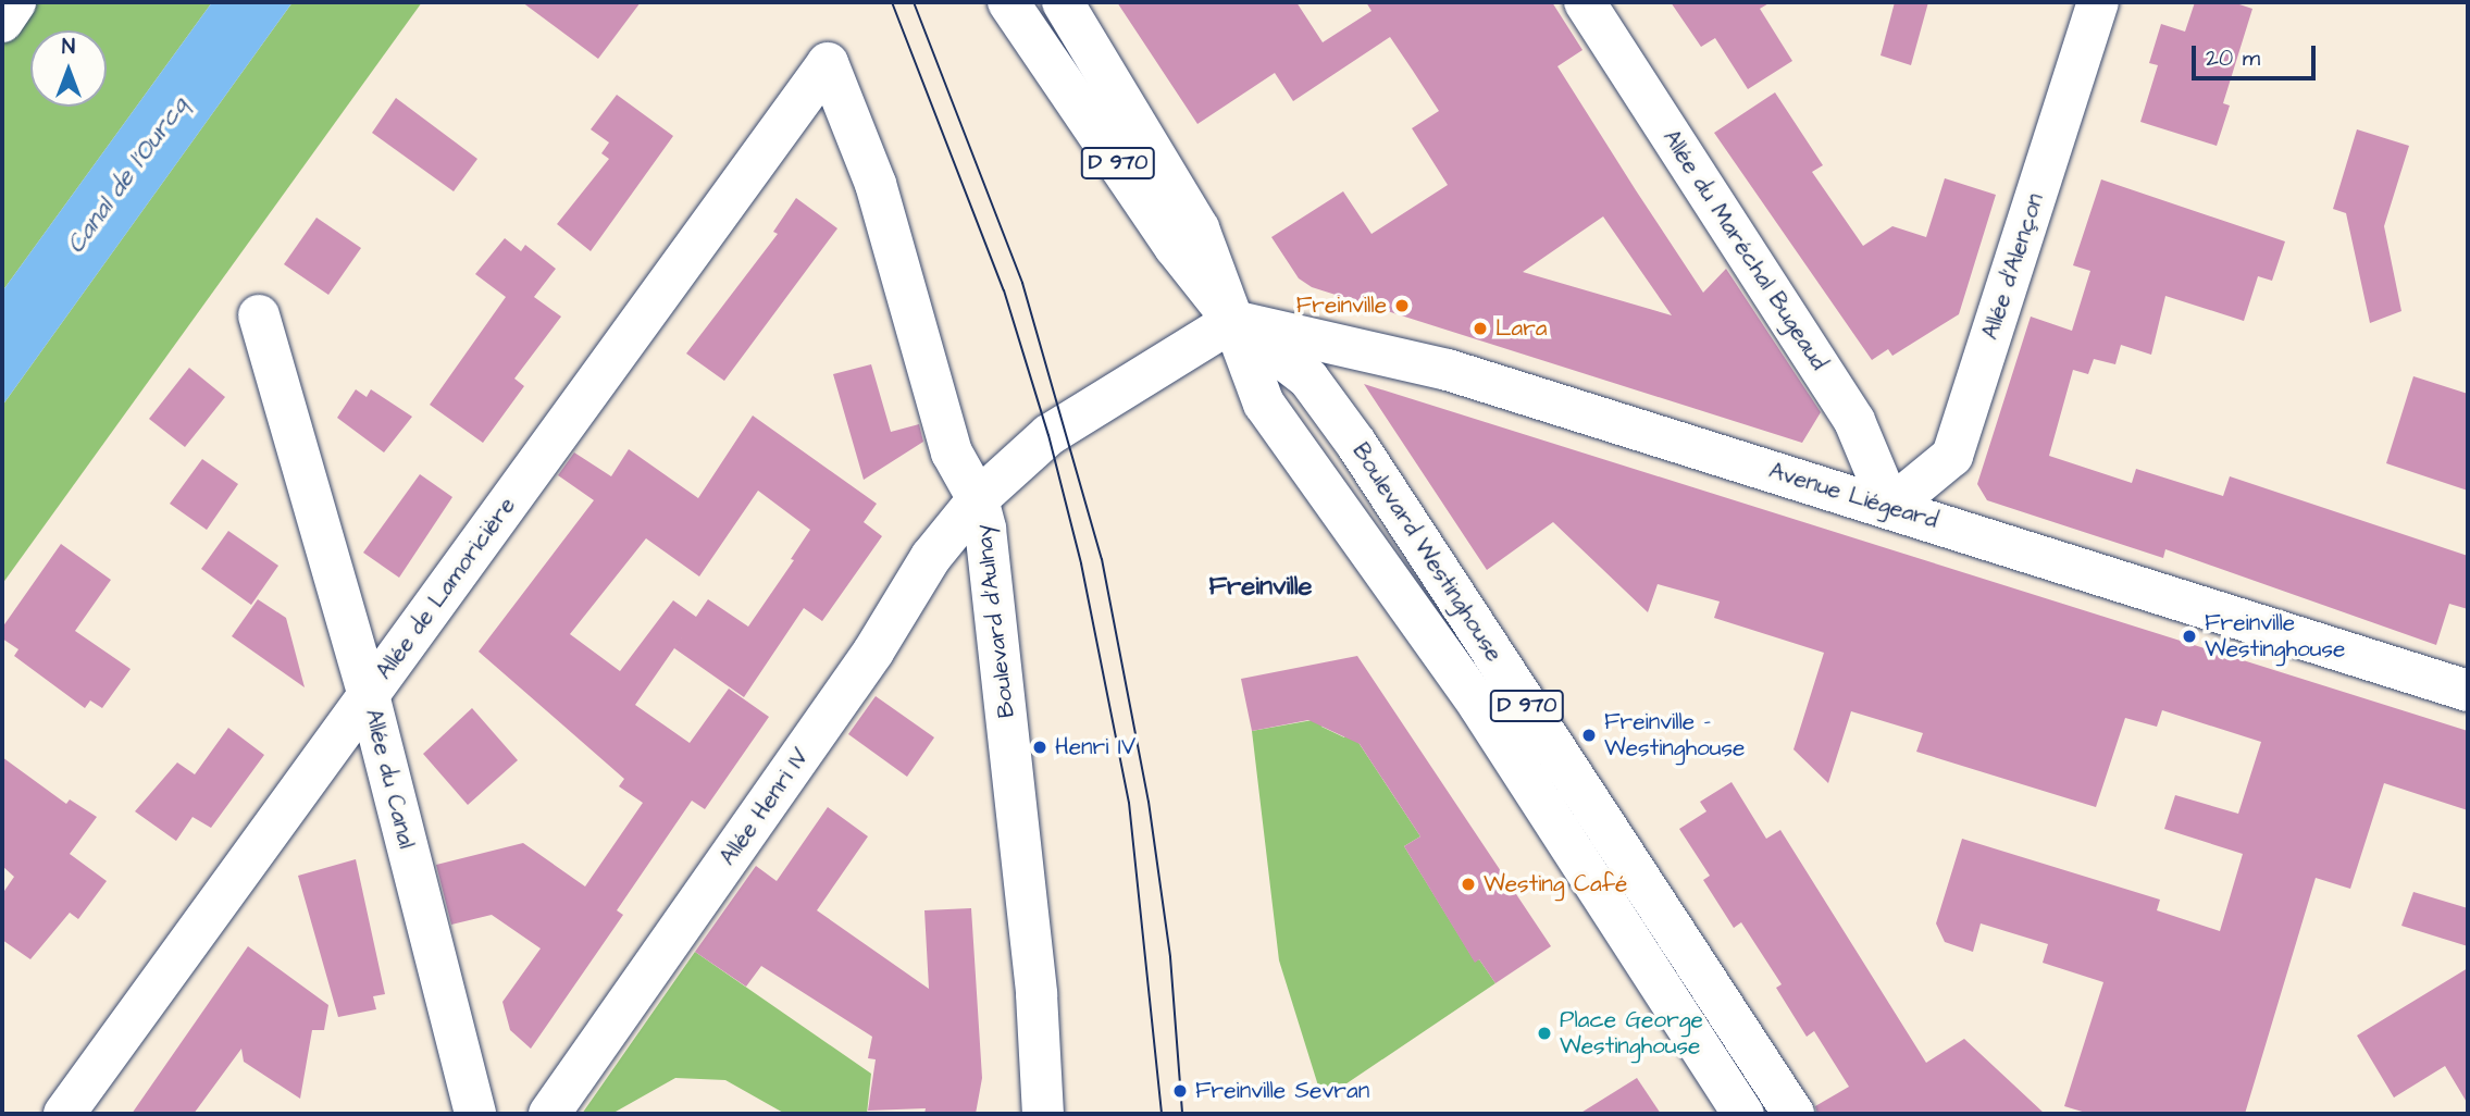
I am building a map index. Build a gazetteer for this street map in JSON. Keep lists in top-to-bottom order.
{
  "streets": {
    "street": [
      "D 970",
      "Allée du Maréchal Bugeaud",
      "Allée d'Alençon",
      "Avenue Liégeard",
      "Boulevard Westinghouse",
      "Allée de Lamoricière",
      "Boulevard d'Aulnay",
      "Allée du Canal",
      "Allée Henri IV"
    ]
  },
  "crossings": [
    ["Allée du Maréchal Bugeaud", "Allée d'Alençon"],
    ["Allée du Maréchal Bugeaud", "Avenue Liégeard"],
    ["Allée d'Alençon", "Avenue Liégeard"],
    ["Avenue Liégeard", "Boulevard Westinghouse"],
    ["Avenue Liégeard", "Allée Henri IV"],
    ["Boulevard Westinghouse", "Allée Henri IV"],
    ["Allée de Lamoricière", "Boulevard d'Aulnay"],
    ["Allée de Lamoricière", "Allée du Canal"],
    ["Boulevard d'Aulnay", "Allée Henri IV"]
  ],
  "districts": ["Freinville"],
  "water": ["Canal de l'Ourcq"],
  "places": [
    "Freinville",
    "Lara",
    "Freinville Westinghouse",
    "Freinville - Westinghouse",
    "Henri IV",
    "Westing Café",
    "Place George Westinghouse",
    "Freinville Sevran"
  ],
  "scale_bar": "20 m",
  "north": "top"
}
